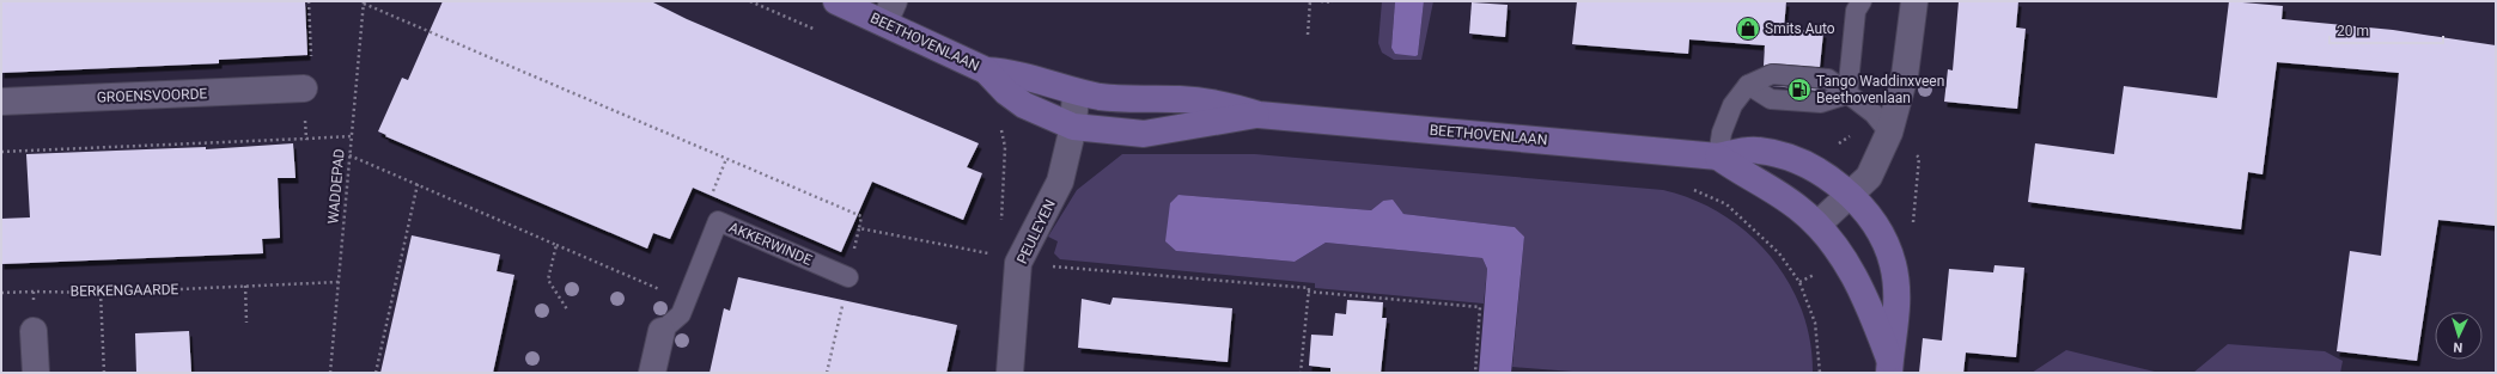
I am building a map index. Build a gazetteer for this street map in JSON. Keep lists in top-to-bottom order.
{
  "streets": {
    "main road": ["BEETHOVENLAAN"],
    "street": ["GROENSVOORDE", "PEULEYEN", "AKKERWINDE"],
    "path": ["WADDEPAD", "BERKENGAARDE"]
  },
  "crossings": [
    ["BEETHOVENLAAN", "PEULEYEN"],
    ["WADDEPAD", "BERKENGAARDE"]
  ],
  "places": {
    "shop": ["Smits Auto"],
    "fuel station": ["Tango Waddinxveen Beethovenlaan"]
  },
  "scale_bar": "20 m",
  "north": "bottom"
}
